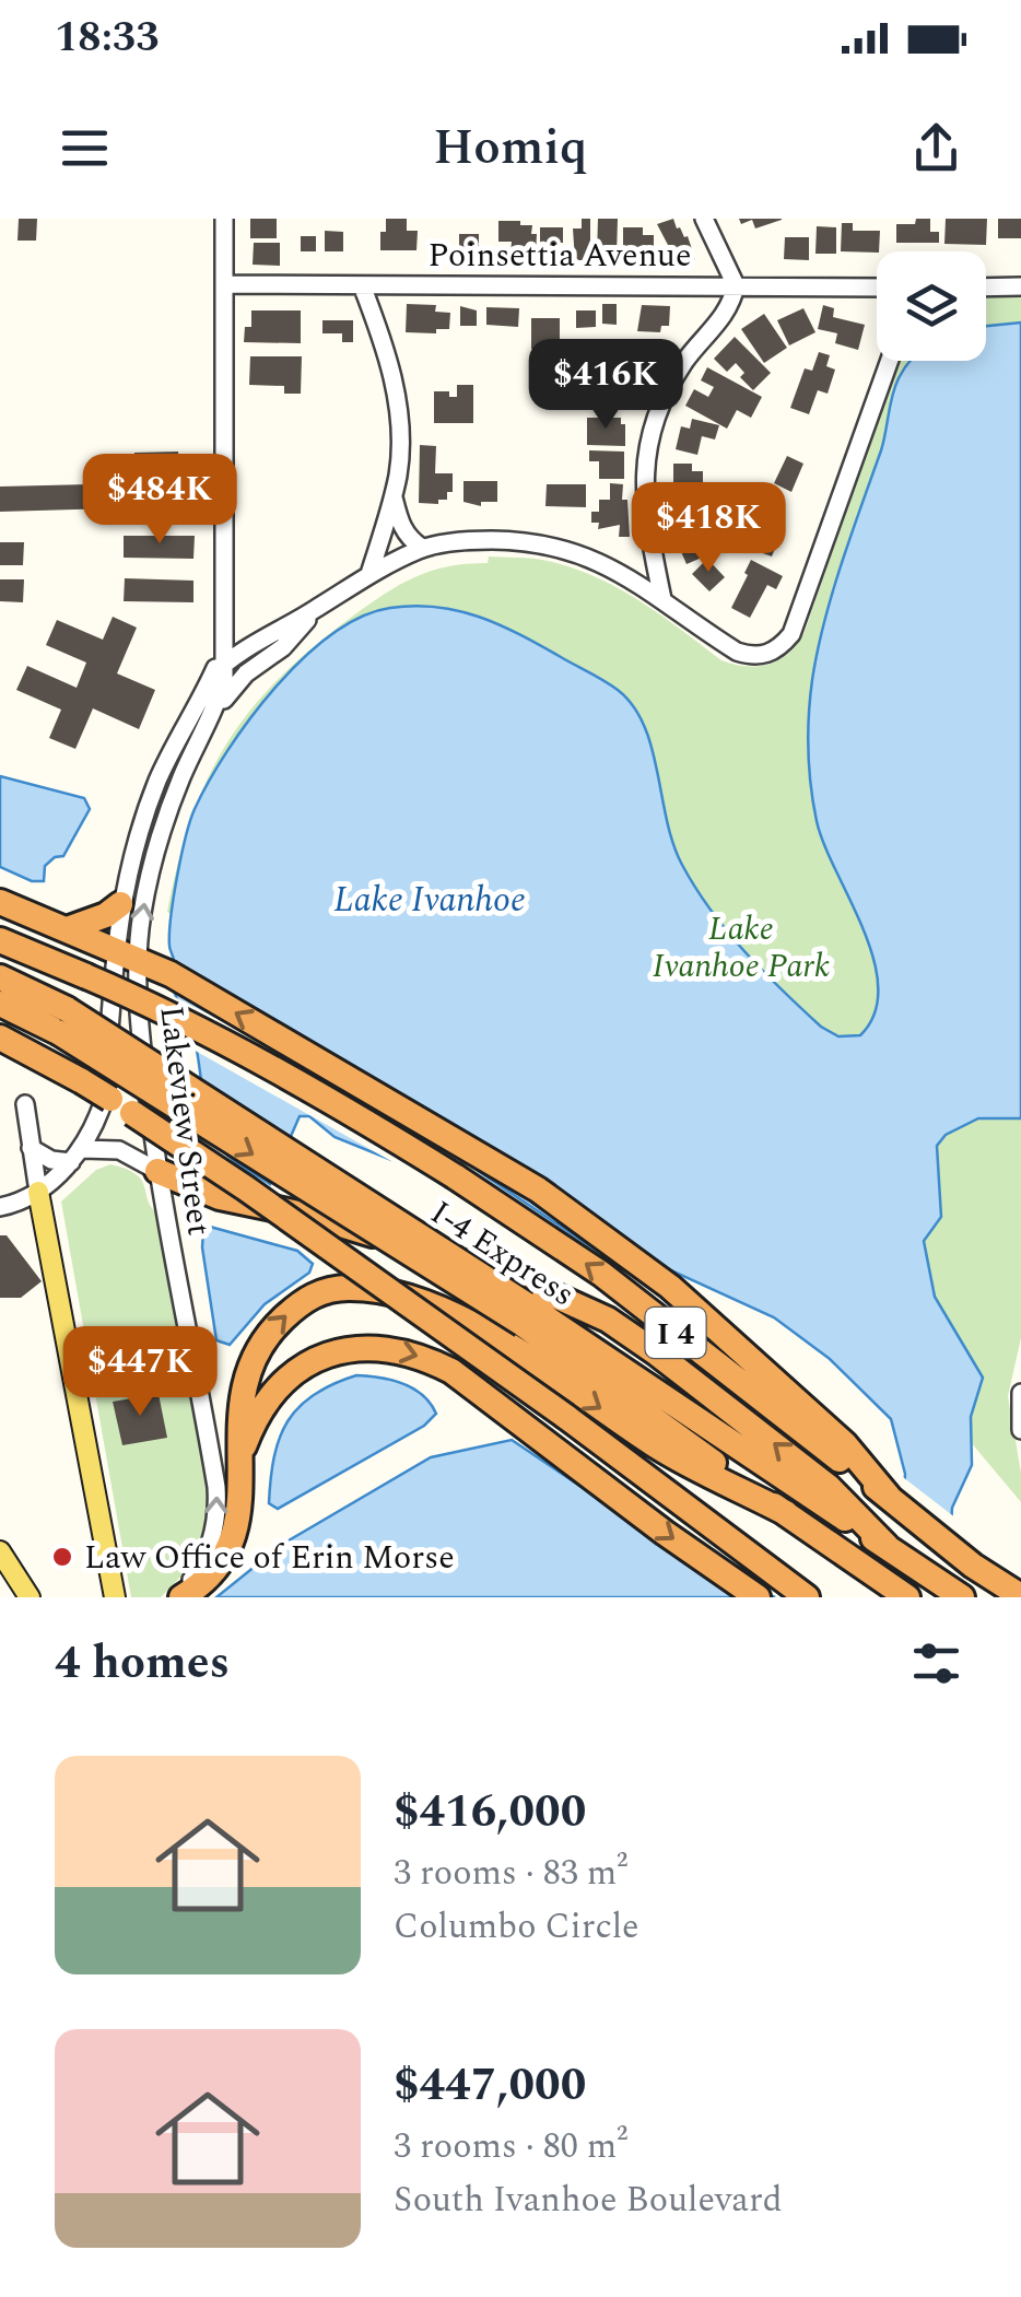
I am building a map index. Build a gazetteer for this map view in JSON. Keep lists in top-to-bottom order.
{
  "streets": {
    "highway": ["I-4 Express", "I 4"],
    "street": ["Poinsettia Avenue", "Lakeview Street"]
  },
  "crossings": [
    ["Poinsettia Avenue", "Lakeview Street"]
  ],
  "water": ["Lake Ivanhoe"],
  "parks": ["Lake Ivanhoe Park"],
  "places": ["Law Office of Erin Morse"],
  "page": {
    "status": "18:33",
    "header": "Homiq",
    "price": [
      "$416K",
      "$484K",
      "$418K",
      "$447K"
    ],
    "heading": "4 homes",
    "list": [
      {
        "name": "$416,000",
        "note": "3 rooms · 83 m² · Columbo Circle"
      },
      {
        "name": "$447,000",
        "note": "3 rooms · 80 m² · South Ivanhoe Boulevard"
      }
    ]
  }
}
